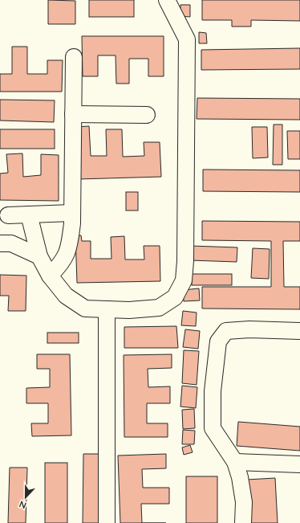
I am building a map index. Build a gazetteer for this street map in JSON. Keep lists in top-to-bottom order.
{
  "north": "bottom"
}
